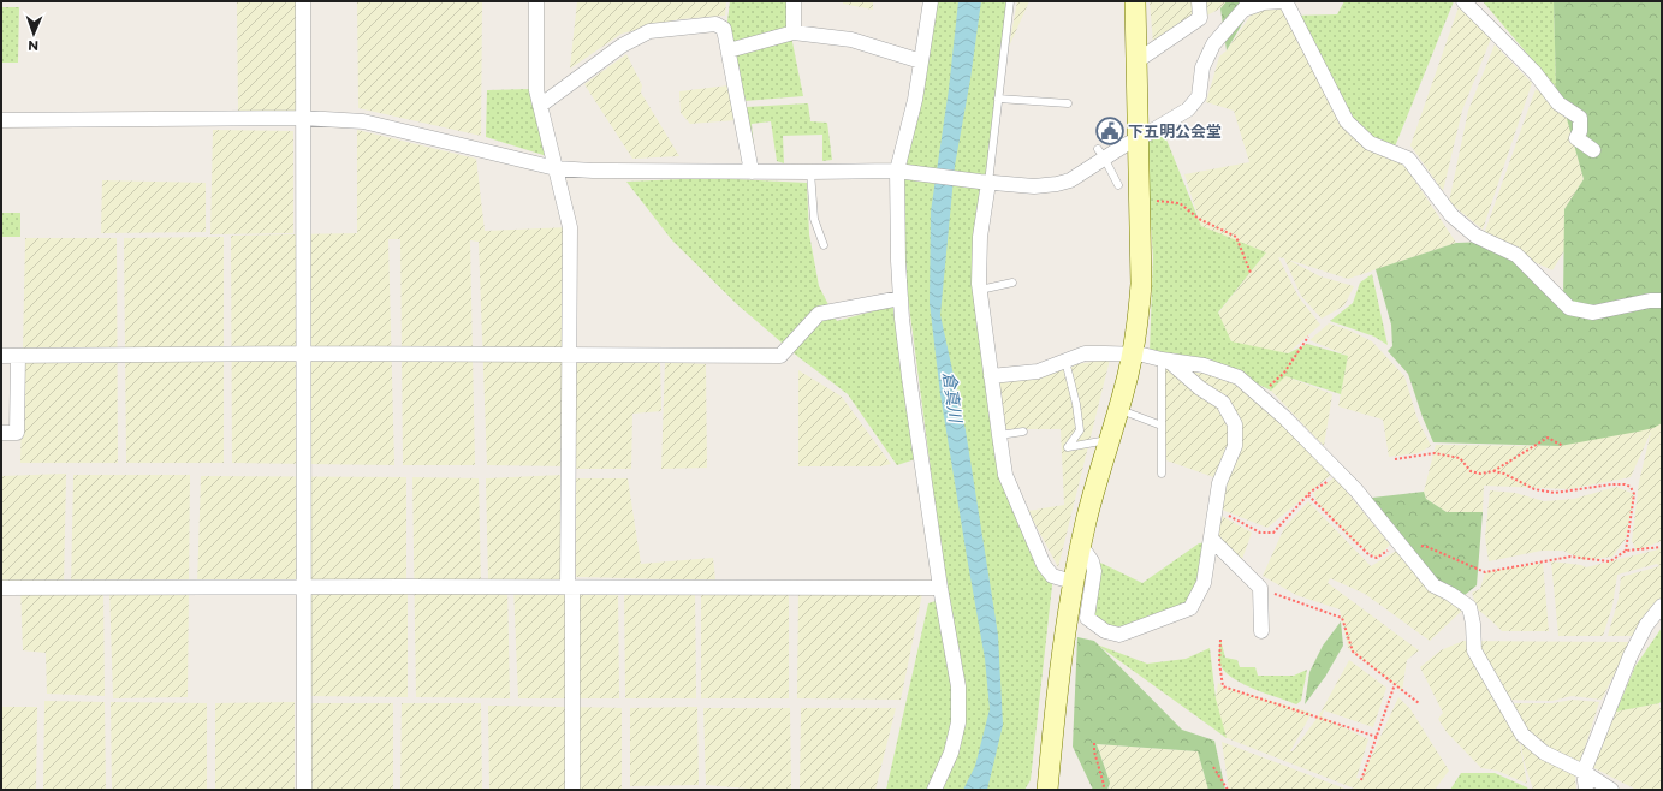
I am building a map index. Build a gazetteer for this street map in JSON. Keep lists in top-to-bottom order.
{
  "water": ["倉真川"],
  "places": {
    "public building": ["下五明公会堂"]
  },
  "north": "bottom"
}
